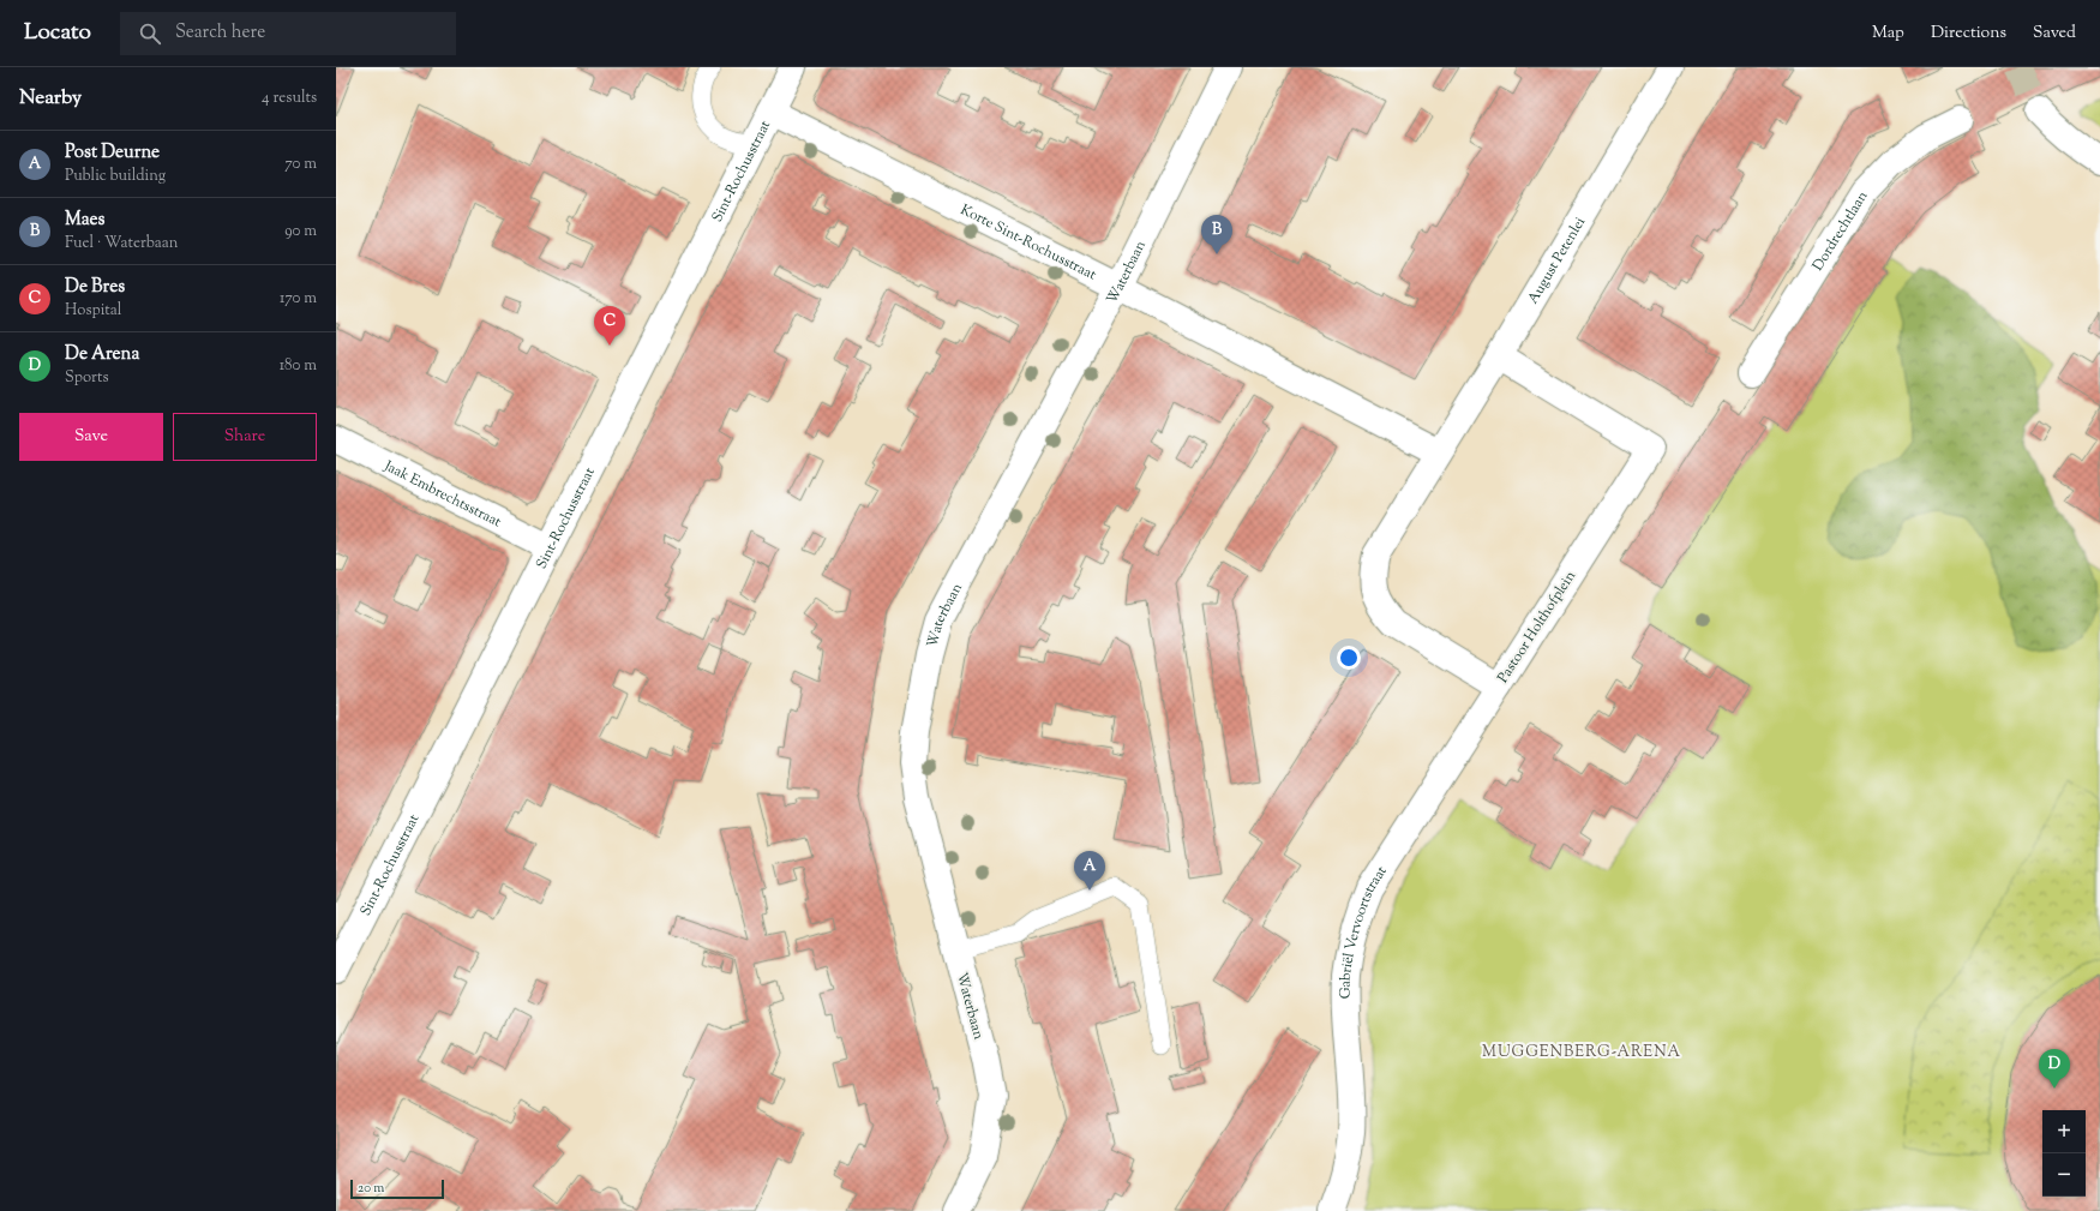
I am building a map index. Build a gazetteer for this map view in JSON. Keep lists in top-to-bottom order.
{
  "streets": {
    "street": [
      "Sint-Rochusstraat",
      "Dordrechtlaan",
      "Korte Sint-Rochusstraat",
      "August Petenlei",
      "Waterbaan",
      "Jaak Embrechtsstraat",
      "Pastoor Holthofplein",
      "Gabriël Vervoortstraat"
    ]
  },
  "crossings": [
    ["Sint-Rochusstraat", "Korte Sint-Rochusstraat"],
    ["Sint-Rochusstraat", "Jaak Embrechtsstraat"],
    ["Korte Sint-Rochusstraat", "August Petenlei"],
    ["Korte Sint-Rochusstraat", "Waterbaan"],
    ["Korte Sint-Rochusstraat", "Pastoor Holthofplein"],
    ["August Petenlei", "Pastoor Holthofplein"],
    ["Pastoor Holthofplein", "Gabriël Vervoortstraat"]
  ],
  "districts": ["MUGGENBERG-ARENA"],
  "scale_bar": "20 m",
  "page": {
    "header": "Locato",
    "search": "Search here",
    "nav": ["Map", "Directions", "Saved"],
    "heading": ["Nearby", "4 results"],
    "list": [
      {
        "mark": "A",
        "name": "Post Deurne",
        "note": "Public building",
        "value": "70 m"
      },
      {
        "mark": "B",
        "name": "Maes",
        "note": "Fuel · Waterbaan",
        "value": "90 m"
      },
      {
        "mark": "C",
        "name": "De Bres",
        "note": "Hospital",
        "value": "170 m"
      },
      {
        "mark": "D",
        "name": "De Arena",
        "note": "Sports",
        "value": "180 m"
      }
    ],
    "pins": [
      "B",
      "C",
      "A",
      "D"
    ],
    "buttons": ["Save", "Share"],
    "map_buttons": ["+", "−"],
    "scale": "20 m"
  }
}
